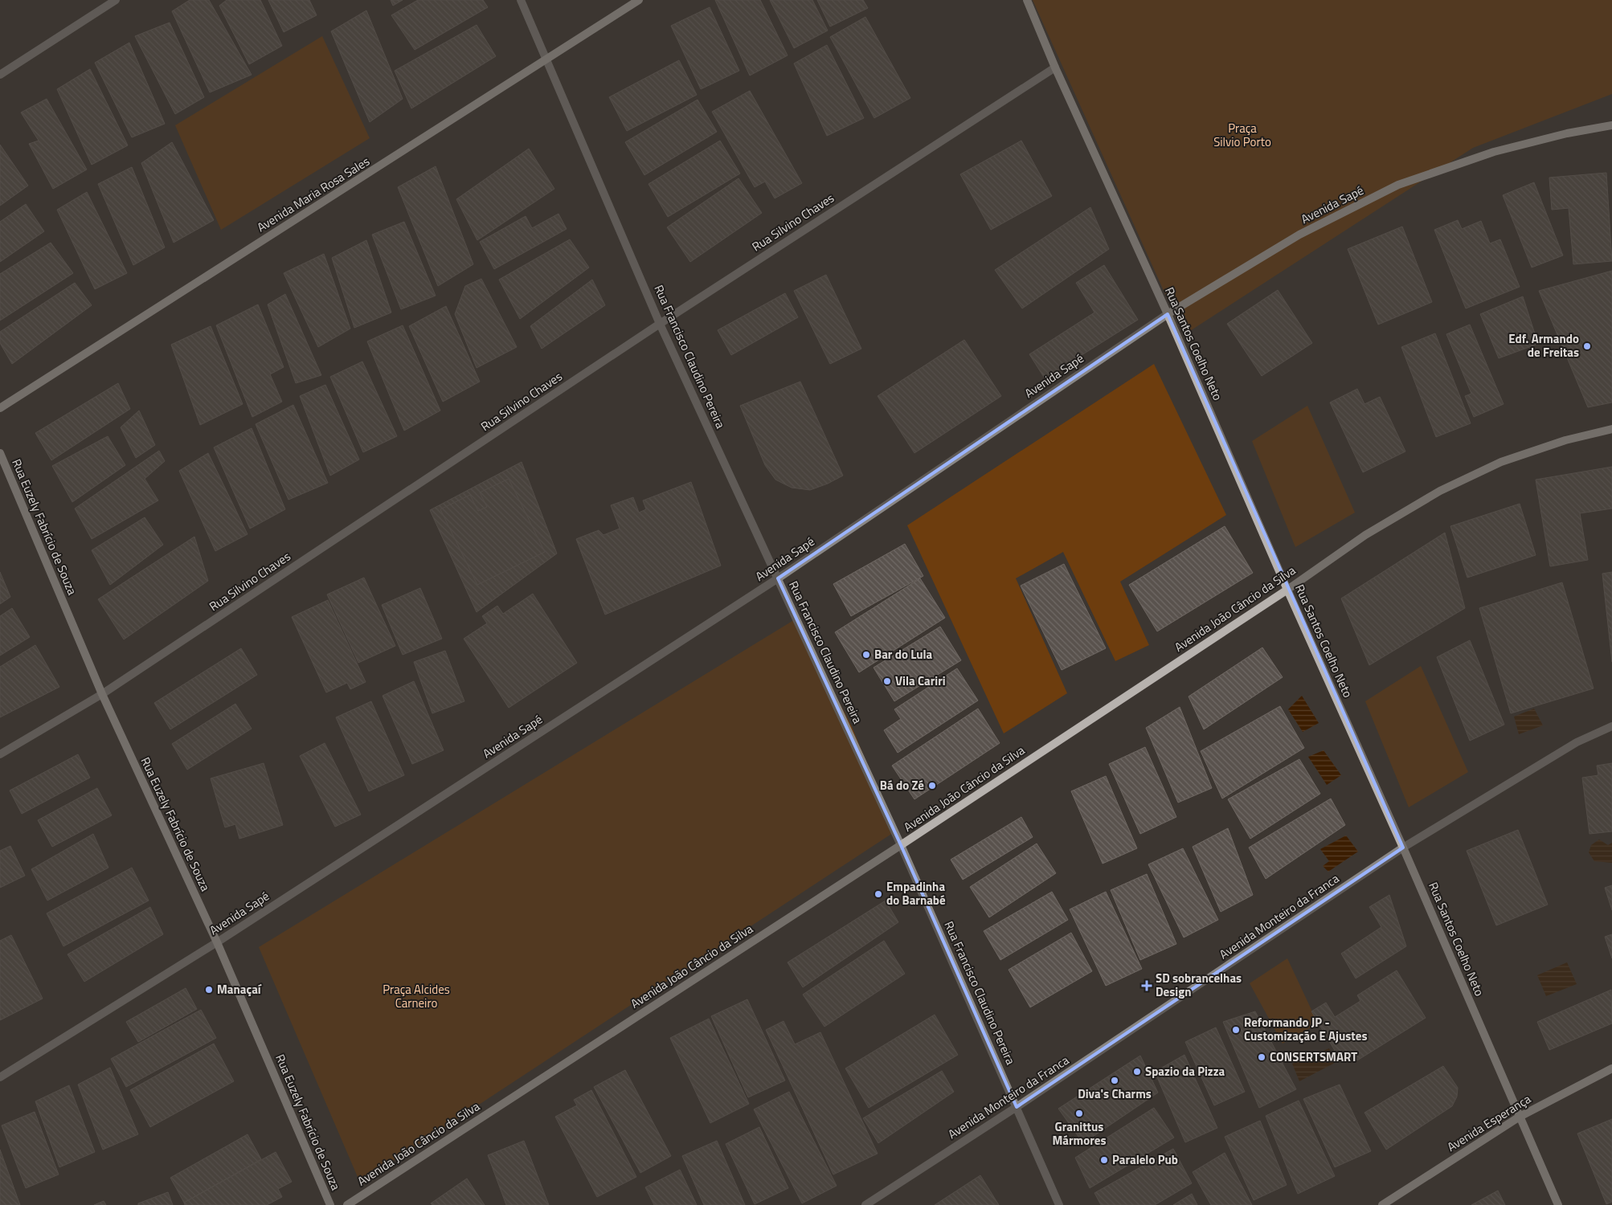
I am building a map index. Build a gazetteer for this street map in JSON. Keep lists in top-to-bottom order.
{
  "streets": {
    "main road": [
      "Avenida Maria Rosa Sales",
      "Avenida Sapé",
      "Rua Santos Coelho Neto",
      "Rua Euzely Fabrício de Souza",
      "Avenida João Câncio da Silva",
      "Avenida Esperança"
    ],
    "street": ["Rua Silvino Chaves", "Rua Francisco Claudino Pereira", "Avenida Monteiro da Franca"]
  },
  "crossings": [
    ["Avenida Maria Rosa Sales", "Rua Francisco Claudino Pereira"],
    ["Avenida Sapé", "Rua Santos Coelho Neto"],
    ["Avenida Sapé", "Rua Francisco Claudino Pereira"],
    ["Avenida Sapé", "Rua Euzely Fabrício de Souza"],
    ["Rua Silvino Chaves", "Rua Santos Coelho Neto"],
    ["Rua Silvino Chaves", "Rua Francisco Claudino Pereira"],
    ["Rua Silvino Chaves", "Rua Euzely Fabrício de Souza"],
    ["Rua Santos Coelho Neto", "Avenida João Câncio da Silva"],
    ["Rua Santos Coelho Neto", "Avenida Monteiro da Franca"],
    ["Rua Santos Coelho Neto", "Avenida Esperança"],
    ["Rua Francisco Claudino Pereira", "Avenida João Câncio da Silva"],
    ["Rua Francisco Claudino Pereira", "Avenida Monteiro da Franca"]
  ],
  "parks": ["Praça Silvio Porto", "Praça Alcides Carneiro"],
  "places": {
    "other": [
      "Edf. Armando de Freitas",
      "Bar do Lula",
      "Vila Cariri",
      "Bá do Zé",
      "Empadinha do Barnabé",
      "Manaçaí",
      "Reformando JP - Customização E Ajustes",
      "CONSERTSMART",
      "Spazio da Pizza",
      "Diva's Charms",
      "Granittus Mármores",
      "Paralelo Pub"
    ],
    "health": ["SD sobrancelhas Design"]
  }
}
